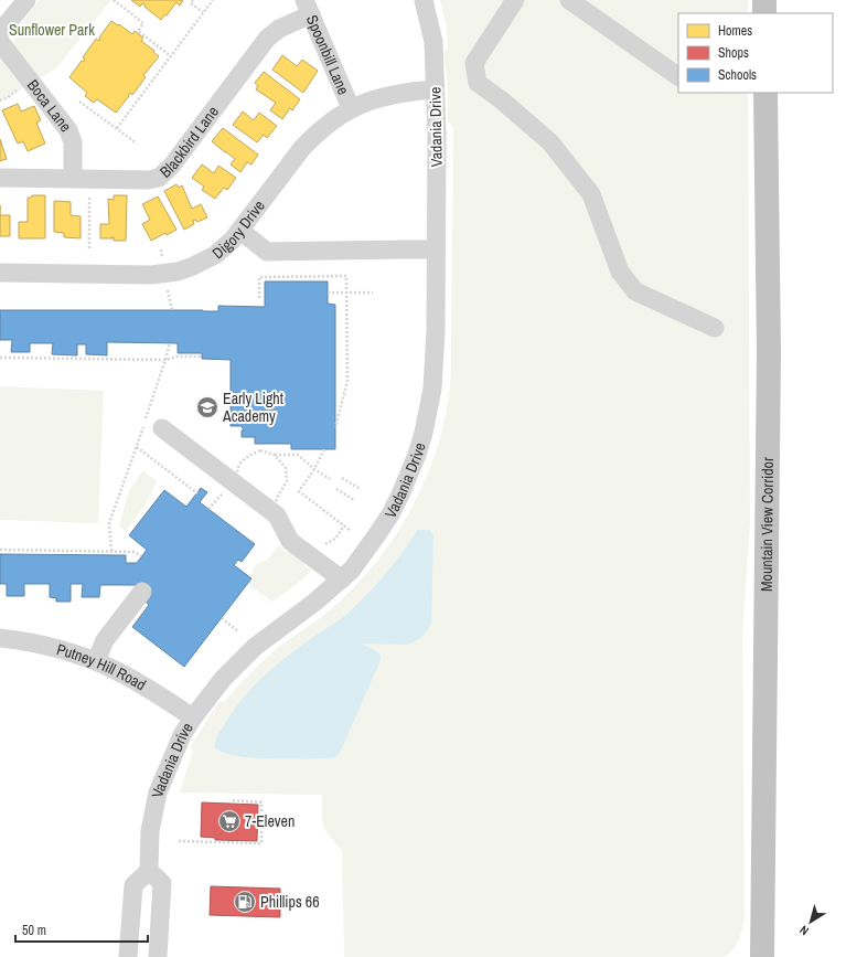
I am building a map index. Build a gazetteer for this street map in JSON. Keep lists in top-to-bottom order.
{
  "streets": {
    "highway": ["Mountain View Corridor"],
    "street": [
      "Spoonbill Lane",
      "Boca Lane",
      "Vadania Drive",
      "Blackbird Lane",
      "Digory Drive",
      "Putney Hill Road"
    ]
  },
  "crossings": [
    ["Spoonbill Lane", "Blackbird Lane"],
    ["Spoonbill Lane", "Digory Drive"],
    ["Boca Lane", "Blackbird Lane"],
    ["Vadania Drive", "Digory Drive"],
    ["Vadania Drive", "Putney Hill Road"]
  ],
  "parks": ["Sunflower Park"],
  "places": {
    "school or university": ["Early Light Academy"],
    "supermarket": ["7-Eleven"],
    "fuel station": ["Phillips 66"]
  },
  "legend": ["Homes", "Shops", "Schools"],
  "scale_bar": "50 m",
  "north": "bottom left"
}
